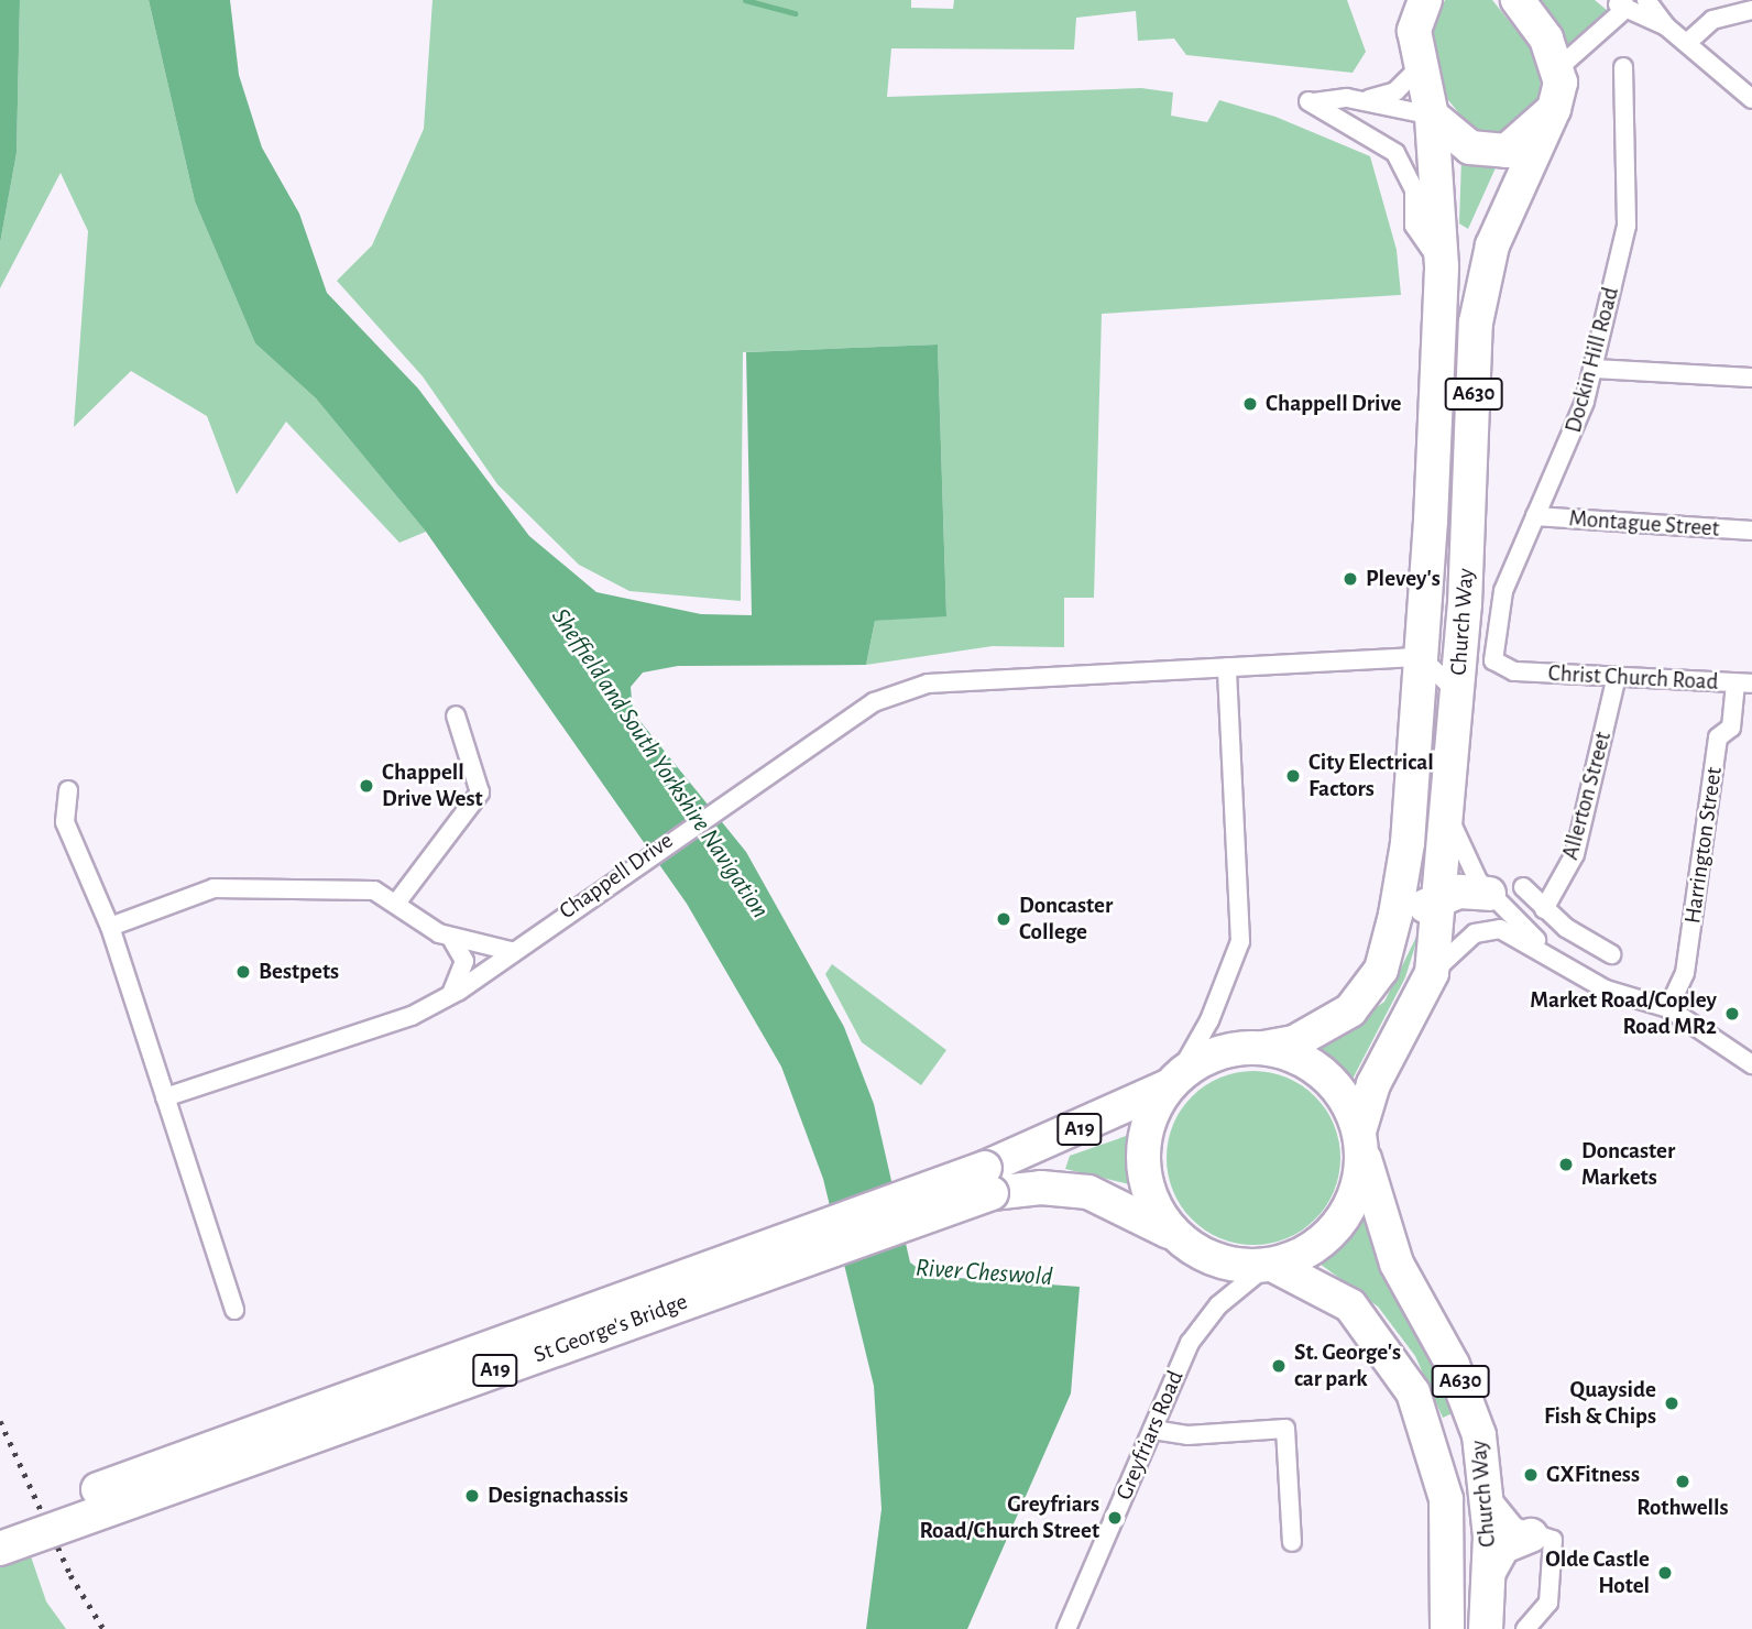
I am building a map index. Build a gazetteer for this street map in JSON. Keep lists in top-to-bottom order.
{
  "streets": {
    "highway": [
      "A630",
      "Church Way",
      "A19",
      "St George's Bridge"
    ],
    "street": [
      "Dockin Hill Road",
      "Montague Street",
      "Christ Church Road",
      "Allerton Street",
      "Harrington Street",
      "Chappell Drive",
      "Greyfriars Road"
    ]
  },
  "crossings": [
    ["Dockin Hill Road", "Montague Street"],
    ["Dockin Hill Road", "Christ Church Road"],
    ["Church Way", "Chappell Drive"],
    ["Church Way", "St George's Bridge"],
    ["Church Way", "Greyfriars Road"],
    ["Christ Church Road", "Allerton Street"],
    ["Christ Church Road", "Harrington Street"],
    ["St George's Bridge", "Greyfriars Road"]
  ],
  "water": ["Sheffield and South Yorkshire Navigation", "River Cheswold"],
  "places": [
    "Chappell Drive",
    "Plevey's",
    "City Electrical Factors",
    "Chappell Drive West",
    "Doncaster College",
    "Bestpets",
    "Market Road/Copley Road MR2",
    "Doncaster Markets",
    "St. George's car park",
    "Quayside Fish & Chips",
    "GXFitness",
    "Rothwells",
    "Designachassis",
    "Greyfriars Road/Church Street",
    "Olde Castle Hotel"
  ]
}
